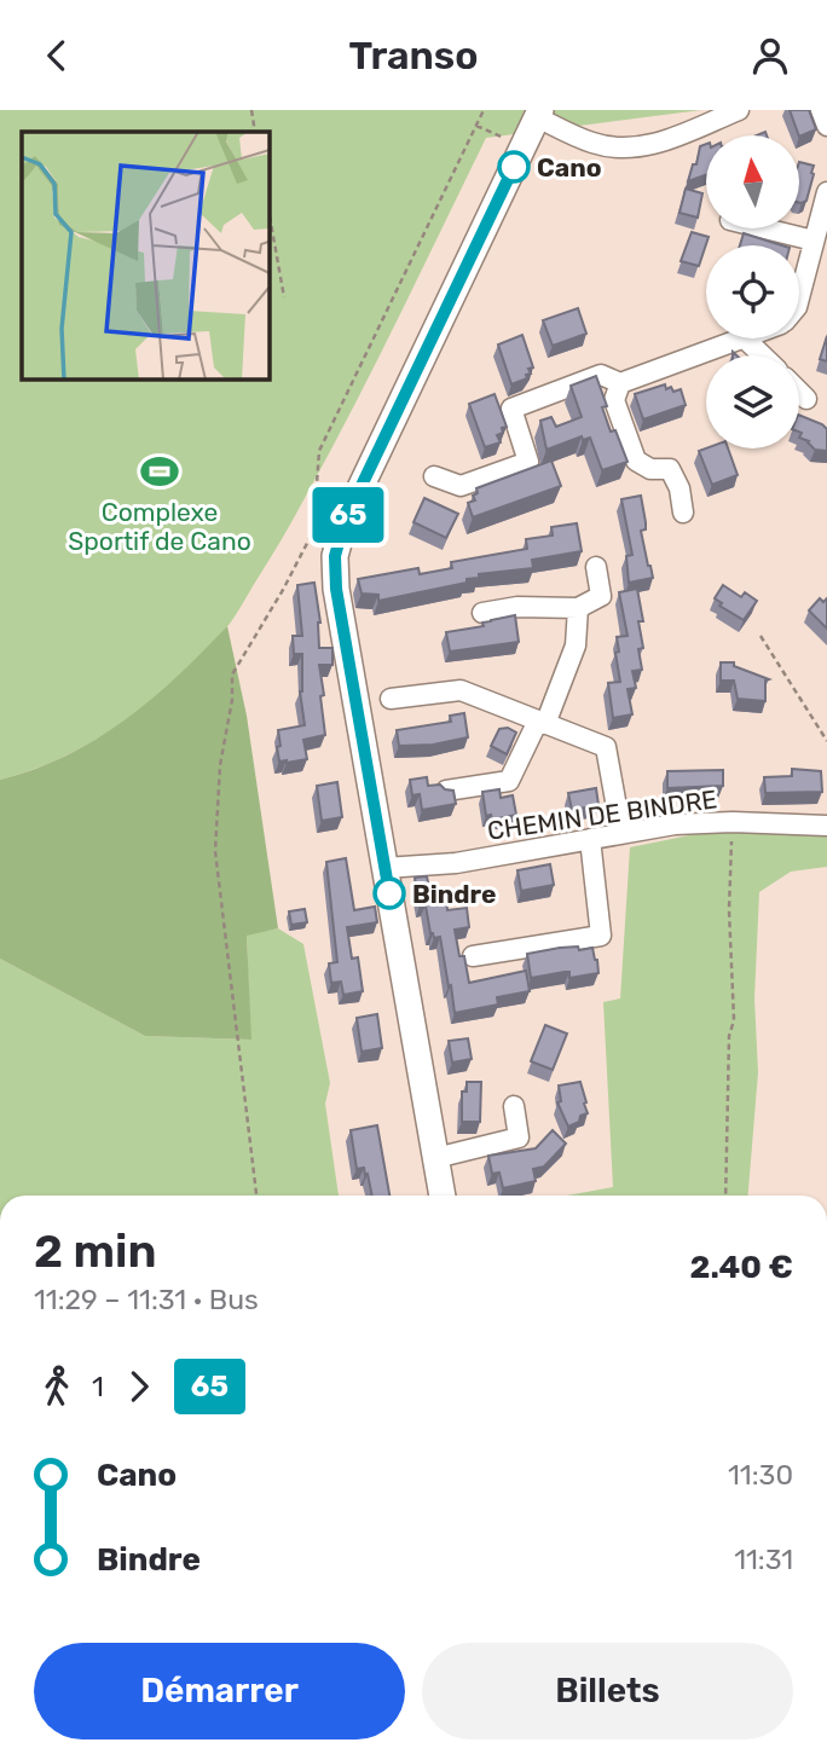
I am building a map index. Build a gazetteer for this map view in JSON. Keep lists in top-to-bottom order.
{
  "streets": {
    "street": ["CHEMIN DE BINDRE"]
  },
  "places": {
    "other": ["Cano", "Bindre"],
    "sports": ["Complexe Sportif de Cano"]
  },
  "lines": ["bus line 65"],
  "north": "top",
  "page": {
    "header": "Transo",
    "on_map": "65",
    "heading": ["2 min", "11:29 – 11:31 · Bus", "2.40 €"],
    "legs": ["1", "65"],
    "list": [
      {
        "name": "Cano",
        "value": "11:30"
      },
      {
        "name": "Bindre",
        "value": "11:31"
      }
    ],
    "buttons": ["Démarrer", "Billets"]
  }
}
